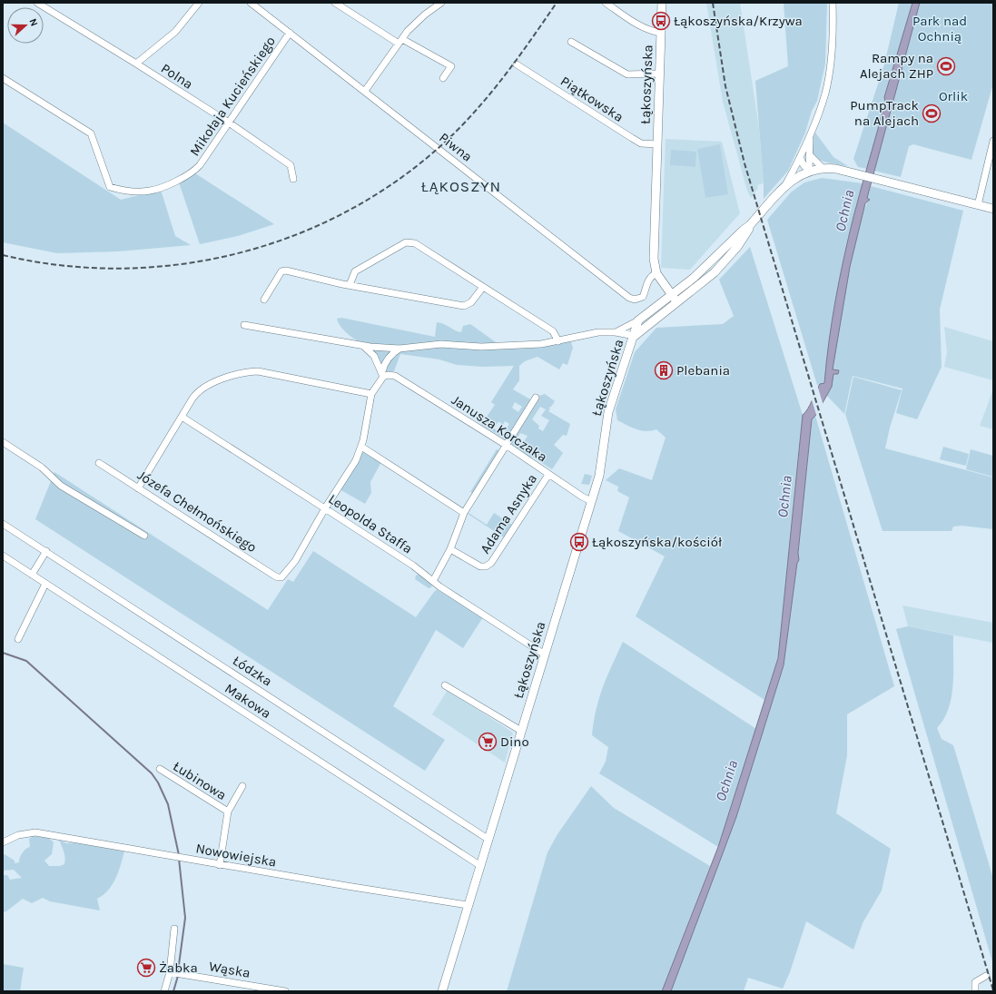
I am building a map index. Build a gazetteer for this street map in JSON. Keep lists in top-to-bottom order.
{
  "streets": {
    "street": [
      "Polna",
      "Łąkoszyńska",
      "Mikołaja Kucieńskiego",
      "Piątkowska",
      "Piwna",
      "Janusza Korczaka",
      "Józefa Chełmońskiego",
      "Adama Asnyka",
      "Leopolda Staffa",
      "Łódzka",
      "Makowa",
      "Łubinowa",
      "Nowowiejska",
      "Wąska"
    ]
  },
  "crossings": [
    ["Polna", "Mikołaja Kucieńskiego"],
    ["Łąkoszyńska", "Piątkowska"],
    ["Łąkoszyńska", "Piwna"],
    ["Łąkoszyńska", "Janusza Korczaka"],
    ["Łąkoszyńska", "Leopolda Staffa"],
    ["Łąkoszyńska", "Łódzka"],
    ["Łąkoszyńska", "Makowa"],
    ["Łąkoszyńska", "Nowowiejska"],
    ["Mikołaja Kucieńskiego", "Piwna"],
    ["Janusza Korczaka", "Adama Asnyka"],
    ["Józefa Chełmońskiego", "Leopolda Staffa"],
    ["Łubinowa", "Nowowiejska"]
  ],
  "districts": ["ŁĄKOSZYN"],
  "water": ["Ochnia"],
  "parks": ["Park nad Ochnią", "Orlik"],
  "places": {
    "bus stop": ["Łąkoszyńska/Krzywa", "Łąkoszyńska/kościół"],
    "sports": ["Rampy na Alejach ZHP", "PumpTrack na Alejach"],
    "building": ["Plebania"],
    "supermarket": ["Dino", "Żabka"]
  },
  "north": "right"
}
